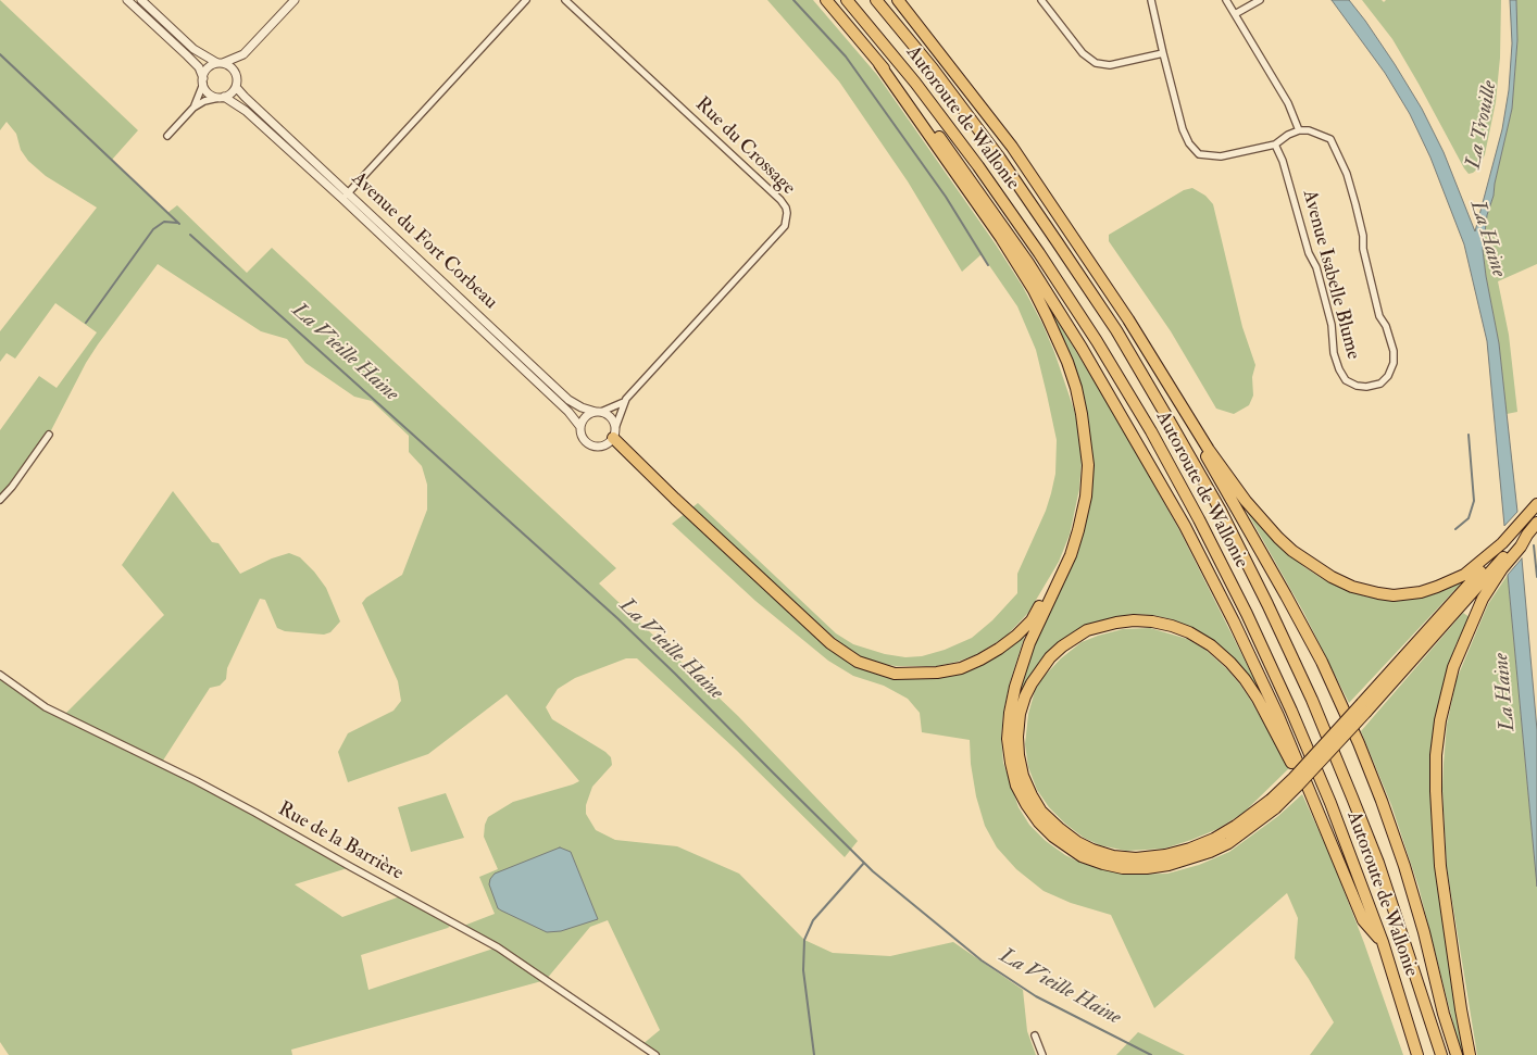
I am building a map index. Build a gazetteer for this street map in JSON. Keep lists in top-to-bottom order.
{
  "streets": {
    "highway": ["Autoroute de Wallonie"],
    "street": [
      "Rue du Crossage",
      "Avenue du Fort Corbeau",
      "Avenue Isabelle Blume",
      "Rue de la Barrière"
    ]
  },
  "water": ["La Trouille", "La Haine", "La Vieille Haine"]
}
